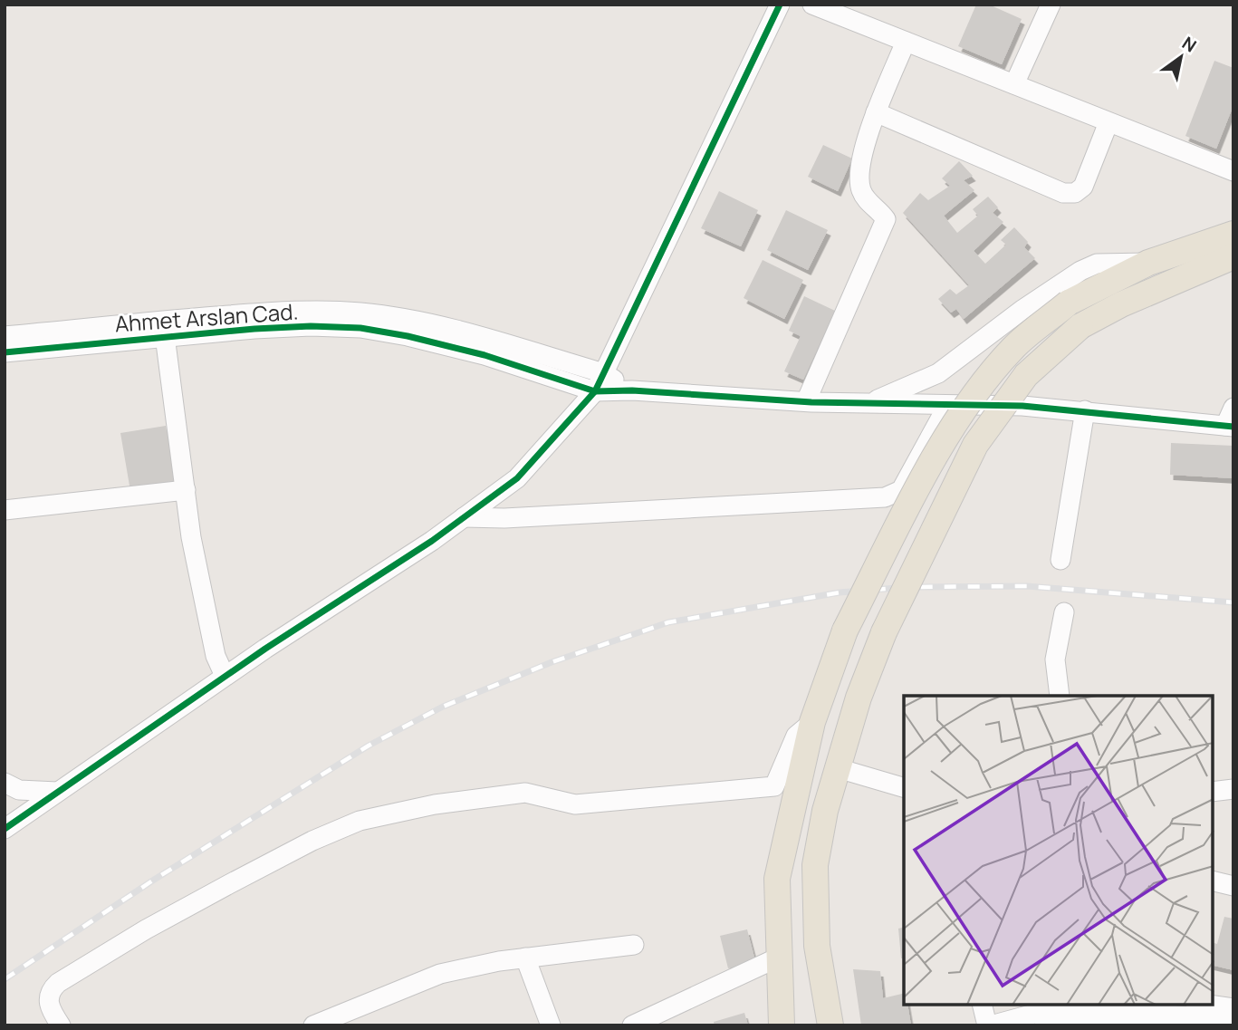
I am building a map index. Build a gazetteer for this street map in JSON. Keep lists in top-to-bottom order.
{
  "streets": {
    "street": ["Ahmet Arslan Cad."]
  },
  "north": "top right"
}
